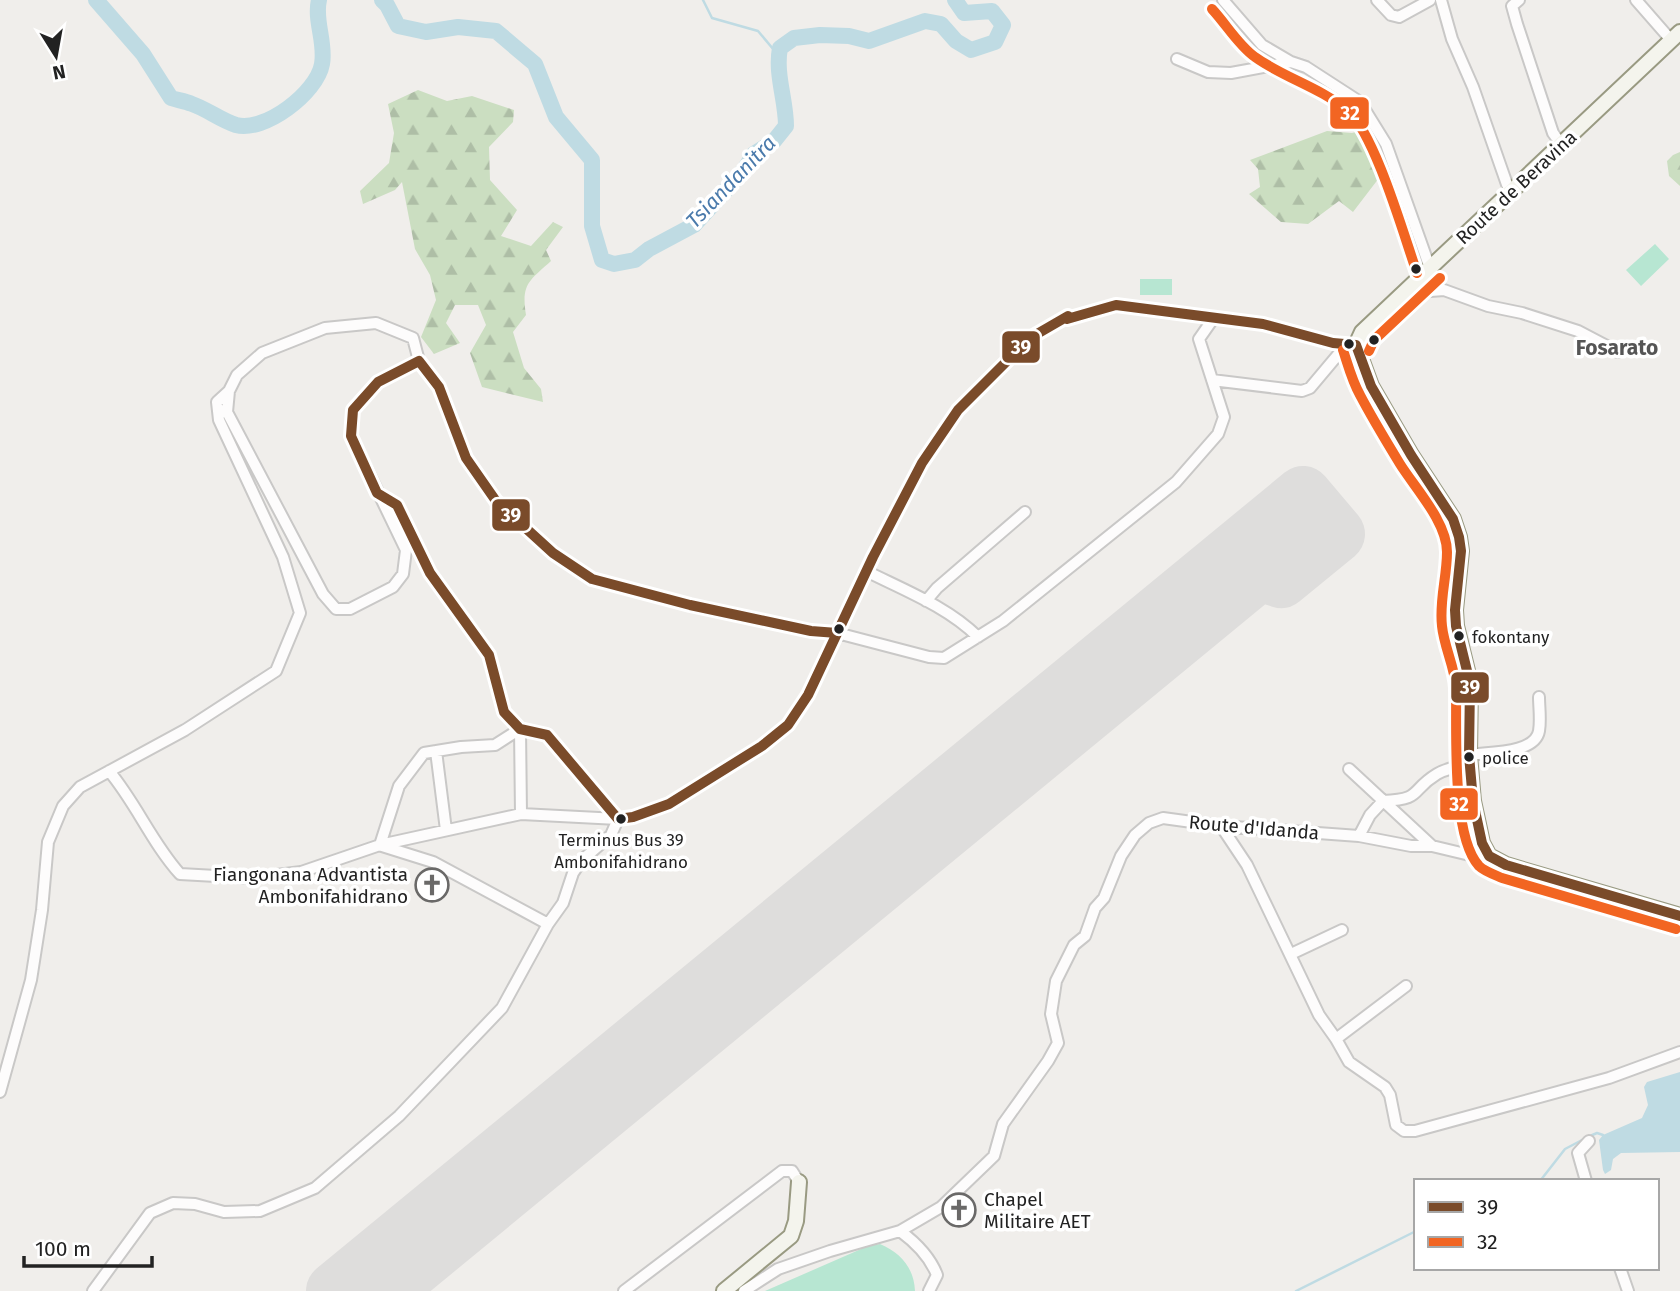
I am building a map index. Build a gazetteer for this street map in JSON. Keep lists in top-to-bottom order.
{
  "streets": {
    "street": ["Route de Beravina", "Route d'Idanda"]
  },
  "districts": ["Fosarato"],
  "water": ["Tsiandanitra"],
  "places": {
    "other": ["fokontany", "police", "Terminus Bus 39 Ambonifahidrano"],
    "church": ["Fiangonana Advantista Ambonifahidrano", "Chapel Militaire AET"]
  },
  "lines": ["transit line 32", "transit line 39"],
  "legend": ["39", "32"],
  "scale_bar": "100 m",
  "north": "bottom"
}
